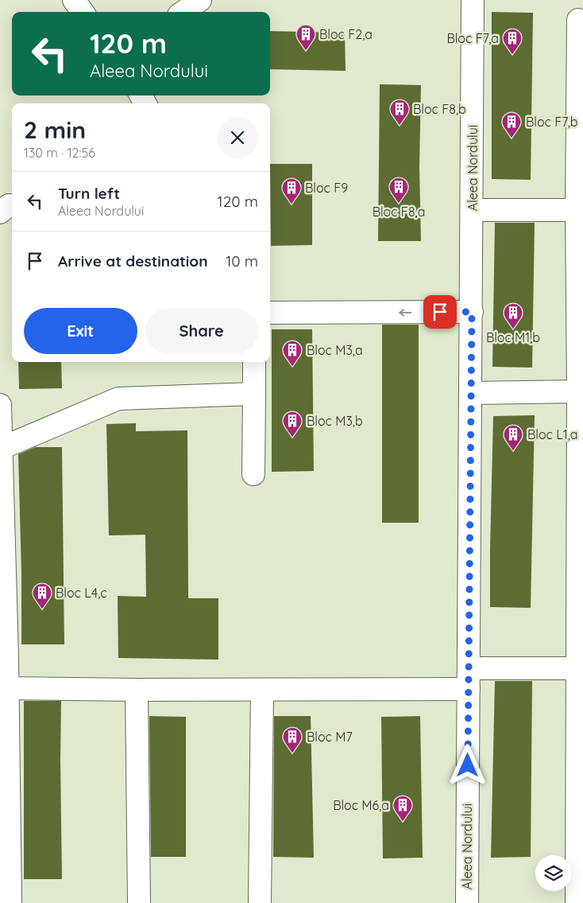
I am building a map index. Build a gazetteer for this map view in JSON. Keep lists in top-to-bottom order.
{
  "streets": {
    "street": ["Aleea Nordului"]
  },
  "places": {
    "building": [
      "Bloc F2,a",
      "Bloc F7,a",
      "Bloc F8,b",
      "Bloc F7,b",
      "Bloc F8,a",
      "Bloc F9",
      "Bloc M1,b",
      "Bloc M3,a",
      "Bloc M3,b",
      "Bloc L1,a",
      "Bloc L4,c",
      "Bloc M7",
      "Bloc M6,a"
    ]
  },
  "page": {
    "turn": ["120 m", "Aleea Nordului"],
    "heading": ["2 min", "130 m · 12:56"],
    "list": [
      {
        "name": "Turn left",
        "note": "Aleea Nordului",
        "value": "120 m"
      },
      {
        "name": "Arrive at destination",
        "value": "10 m"
      }
    ],
    "buttons": ["Exit", "Share"]
  }
}
